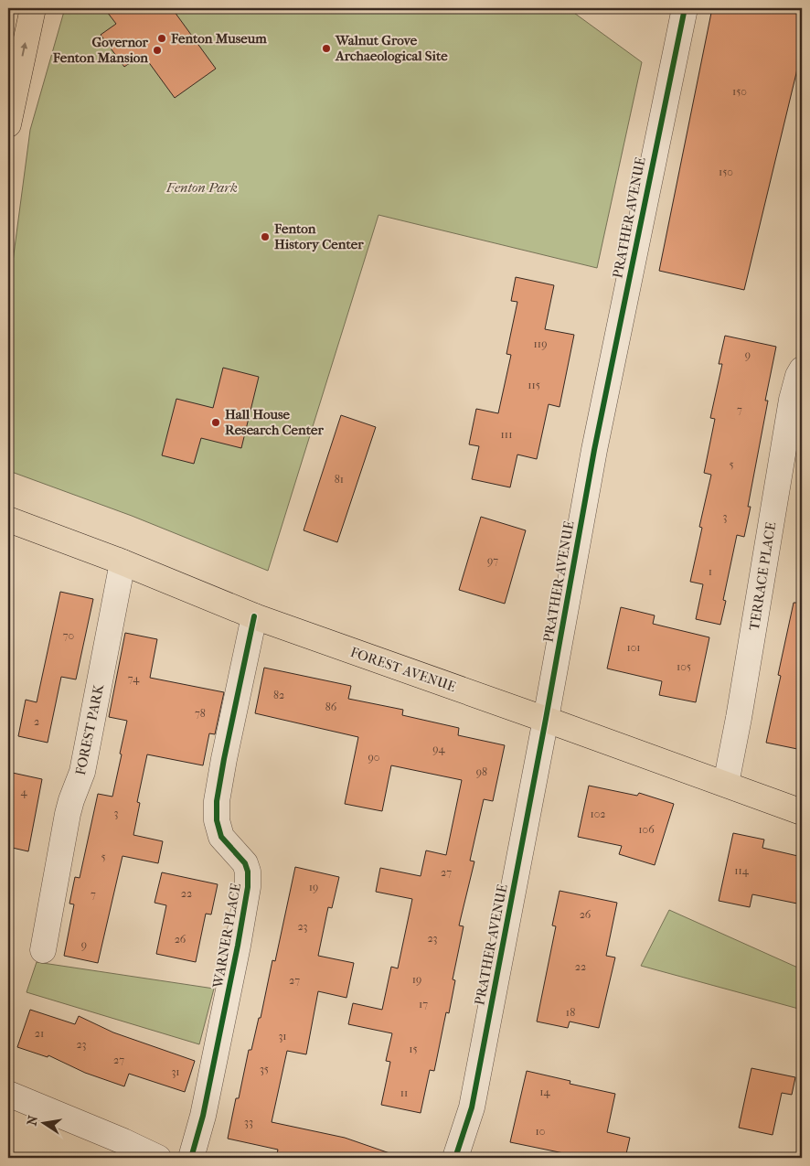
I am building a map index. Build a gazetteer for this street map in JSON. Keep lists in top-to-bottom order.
{
  "streets": {
    "main road": ["FOREST AVENUE"],
    "street": [
      "PRATHER AVENUE",
      "TERRACE PLACE",
      "FOREST PARK",
      "WARNER PLACE"
    ]
  },
  "crossings": [
    ["PRATHER AVENUE", "FOREST AVENUE"],
    ["TERRACE PLACE", "FOREST AVENUE"],
    ["FOREST AVENUE", "FOREST PARK"],
    ["FOREST AVENUE", "WARNER PLACE"]
  ],
  "parks": ["Fenton Park"],
  "places": [
    "Fenton Museum",
    "Walnut Grove Archaeological Site",
    "Governor Fenton Mansion",
    "Fenton History Center",
    "Hall House Research Center"
  ],
  "house_numbers": [
    "150",
    "150",
    "119",
    "9",
    "115",
    "7",
    "111",
    "5",
    "81",
    "3",
    "97",
    "1",
    "70",
    "101",
    "105",
    "74",
    "82",
    "86",
    "78",
    "2",
    "94",
    "90",
    "98",
    "4",
    "3",
    "102",
    "106",
    "5",
    "114",
    "27",
    "19",
    "22",
    "7",
    "26",
    "23",
    "23",
    "26",
    "9",
    "22",
    "19",
    "27",
    "17",
    "18",
    "21",
    "31",
    "23",
    "15",
    "27",
    "35",
    "31",
    "14",
    "11",
    "33",
    "10"
  ],
  "north": "left"
}
